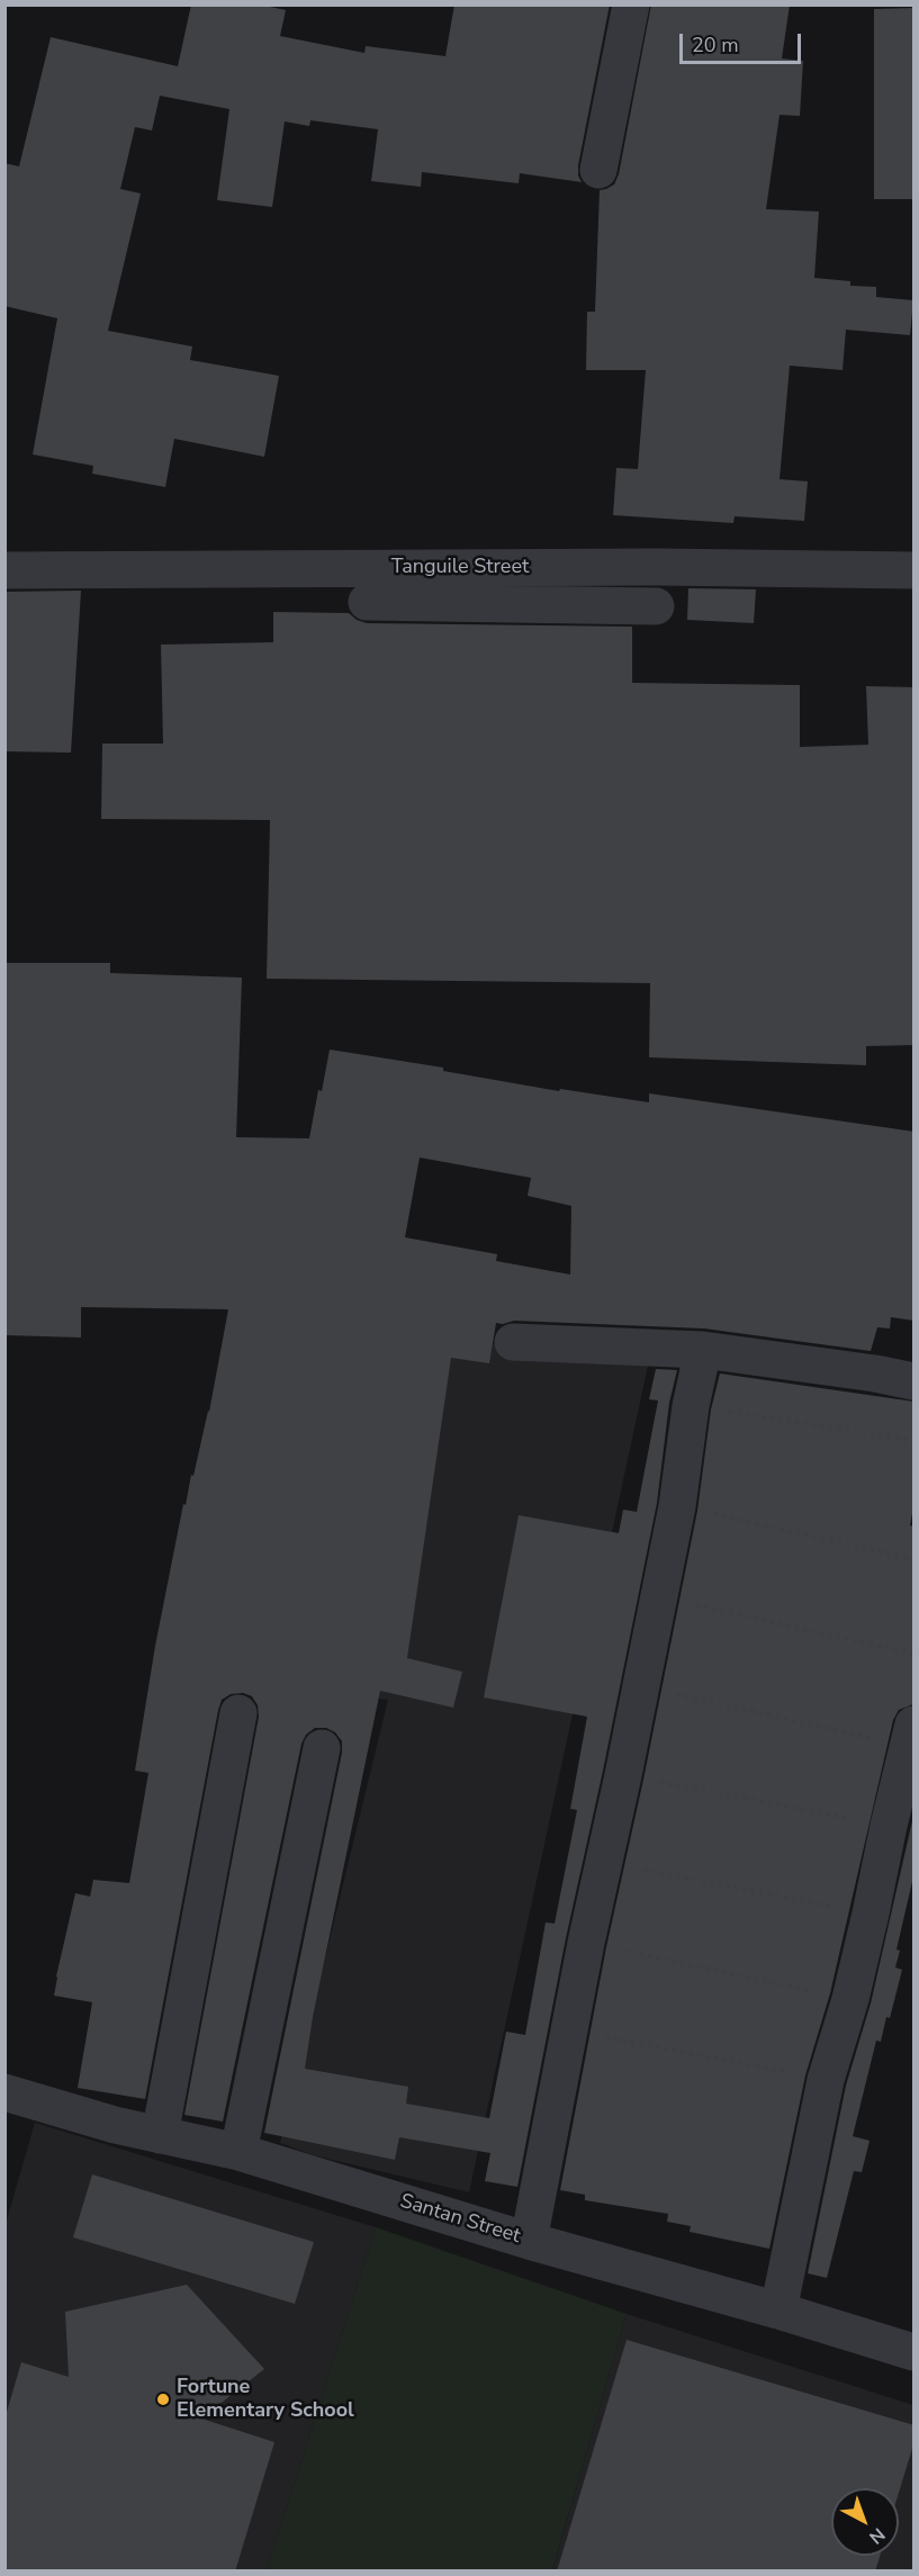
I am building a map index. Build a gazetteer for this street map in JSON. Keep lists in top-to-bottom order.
{
  "streets": {
    "street": ["Tanguile Street", "Santan Street"]
  },
  "places": ["Fortune Elementary School"],
  "scale_bar": "20 m",
  "north": "bottom right"
}
